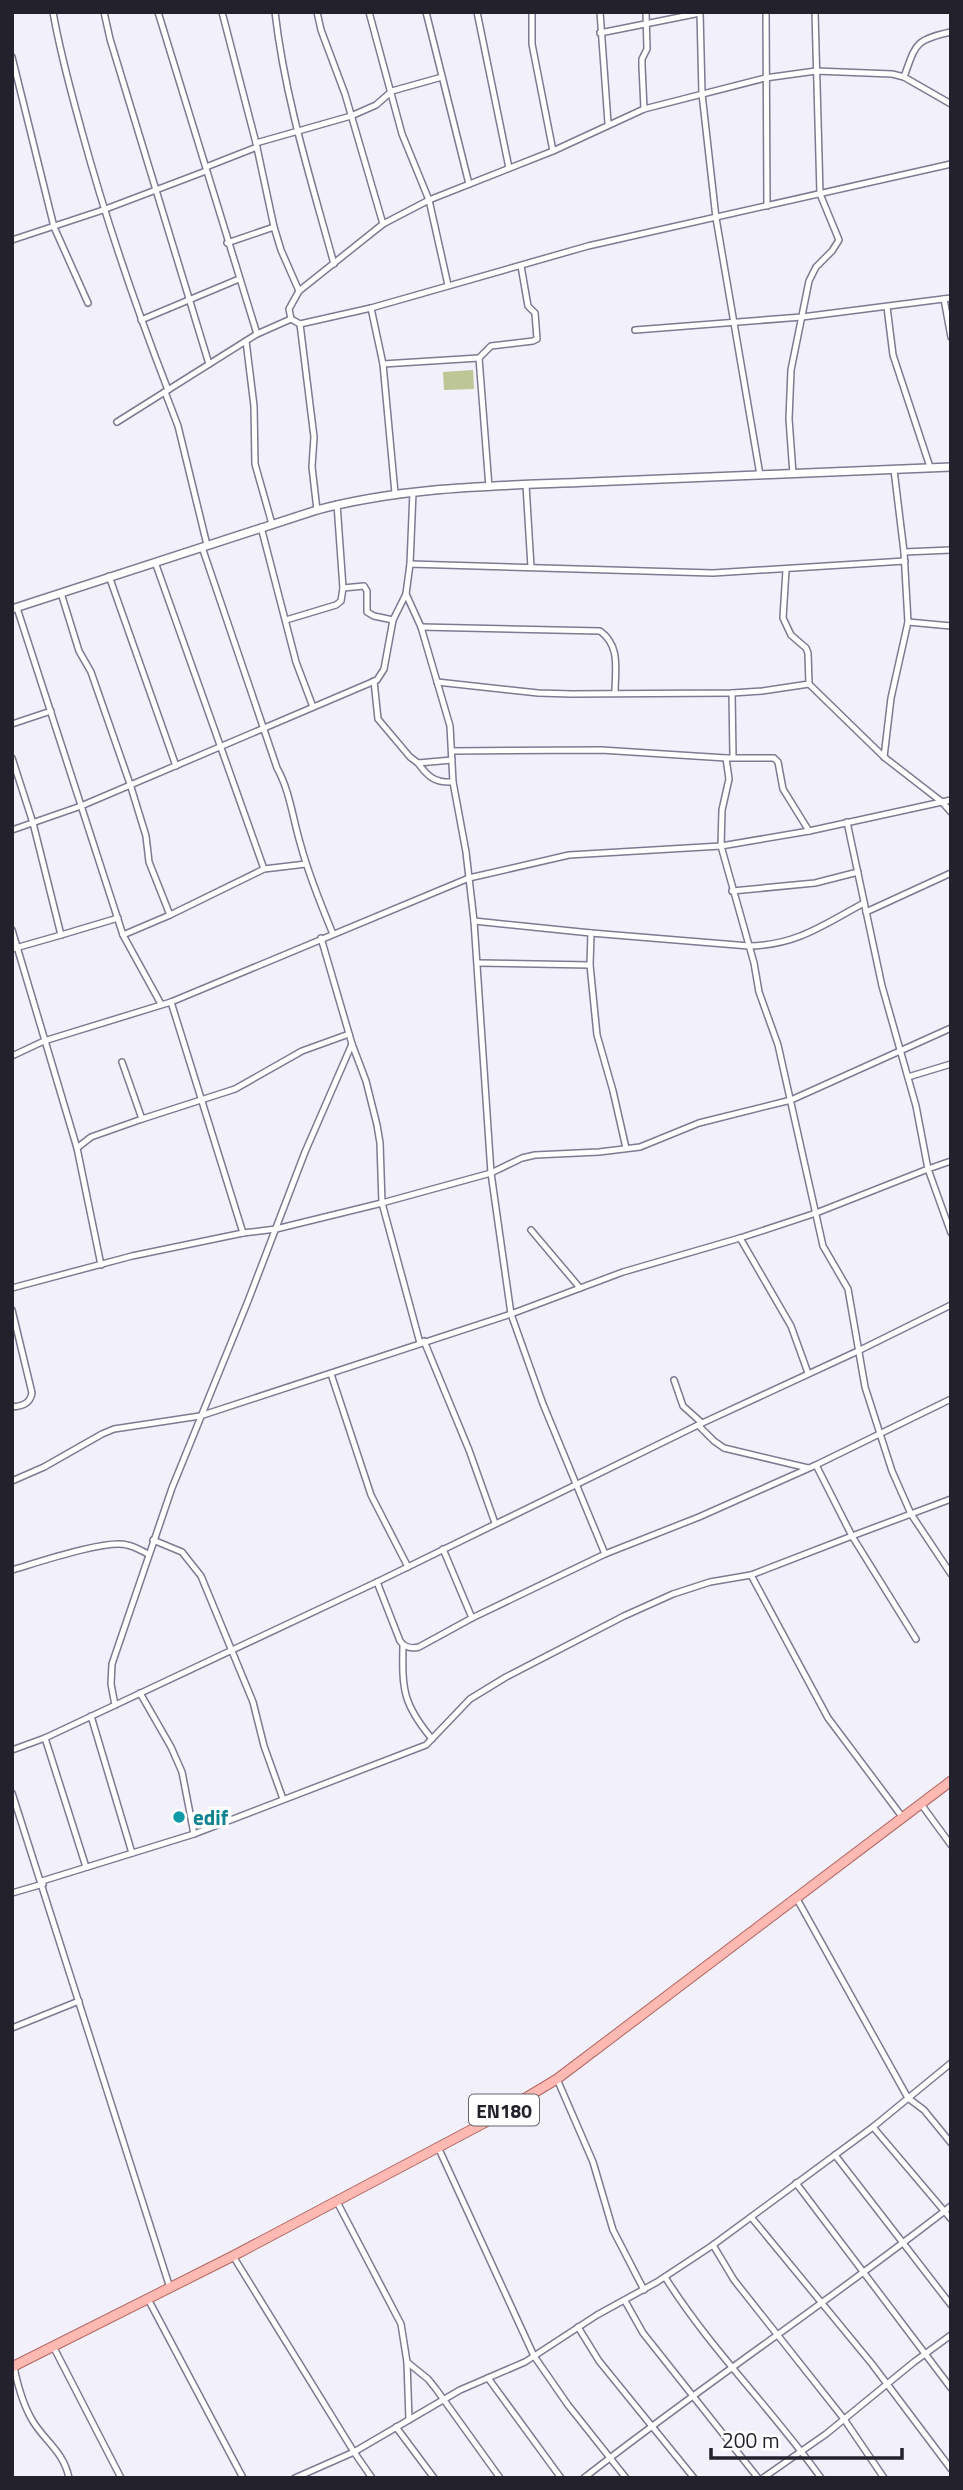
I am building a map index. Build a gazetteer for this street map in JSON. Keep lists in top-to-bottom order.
{
  "streets": {
    "main road": ["EN180"]
  },
  "places": ["edif"],
  "scale_bar": "200 m"
}
